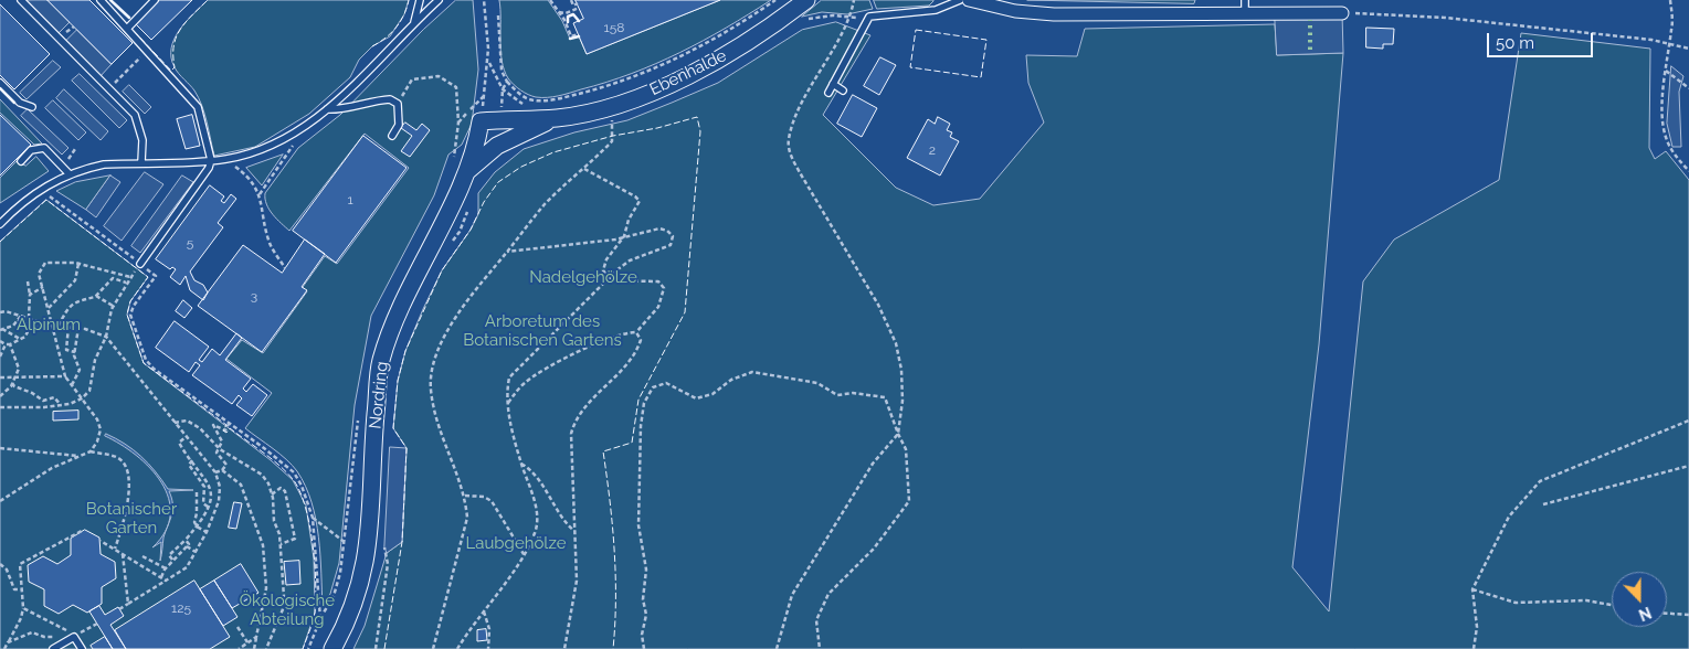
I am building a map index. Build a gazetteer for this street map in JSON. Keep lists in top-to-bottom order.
{
  "streets": {
    "street": ["Ebenhalde", "Nordring"]
  },
  "crossings": [
    ["Ebenhalde", "Nordring"]
  ],
  "parks": [
    "Nadelgehölze",
    "Arboretum des Botanischen Gartens",
    "Alpinum",
    "Botanischer Garten",
    "Laubgehölze",
    "Ökologische Abteilung"
  ],
  "house_numbers": [
    "158",
    "2",
    "1",
    "5",
    "3",
    "125"
  ],
  "scale_bar": "50 m",
  "north": "bottom"
}
